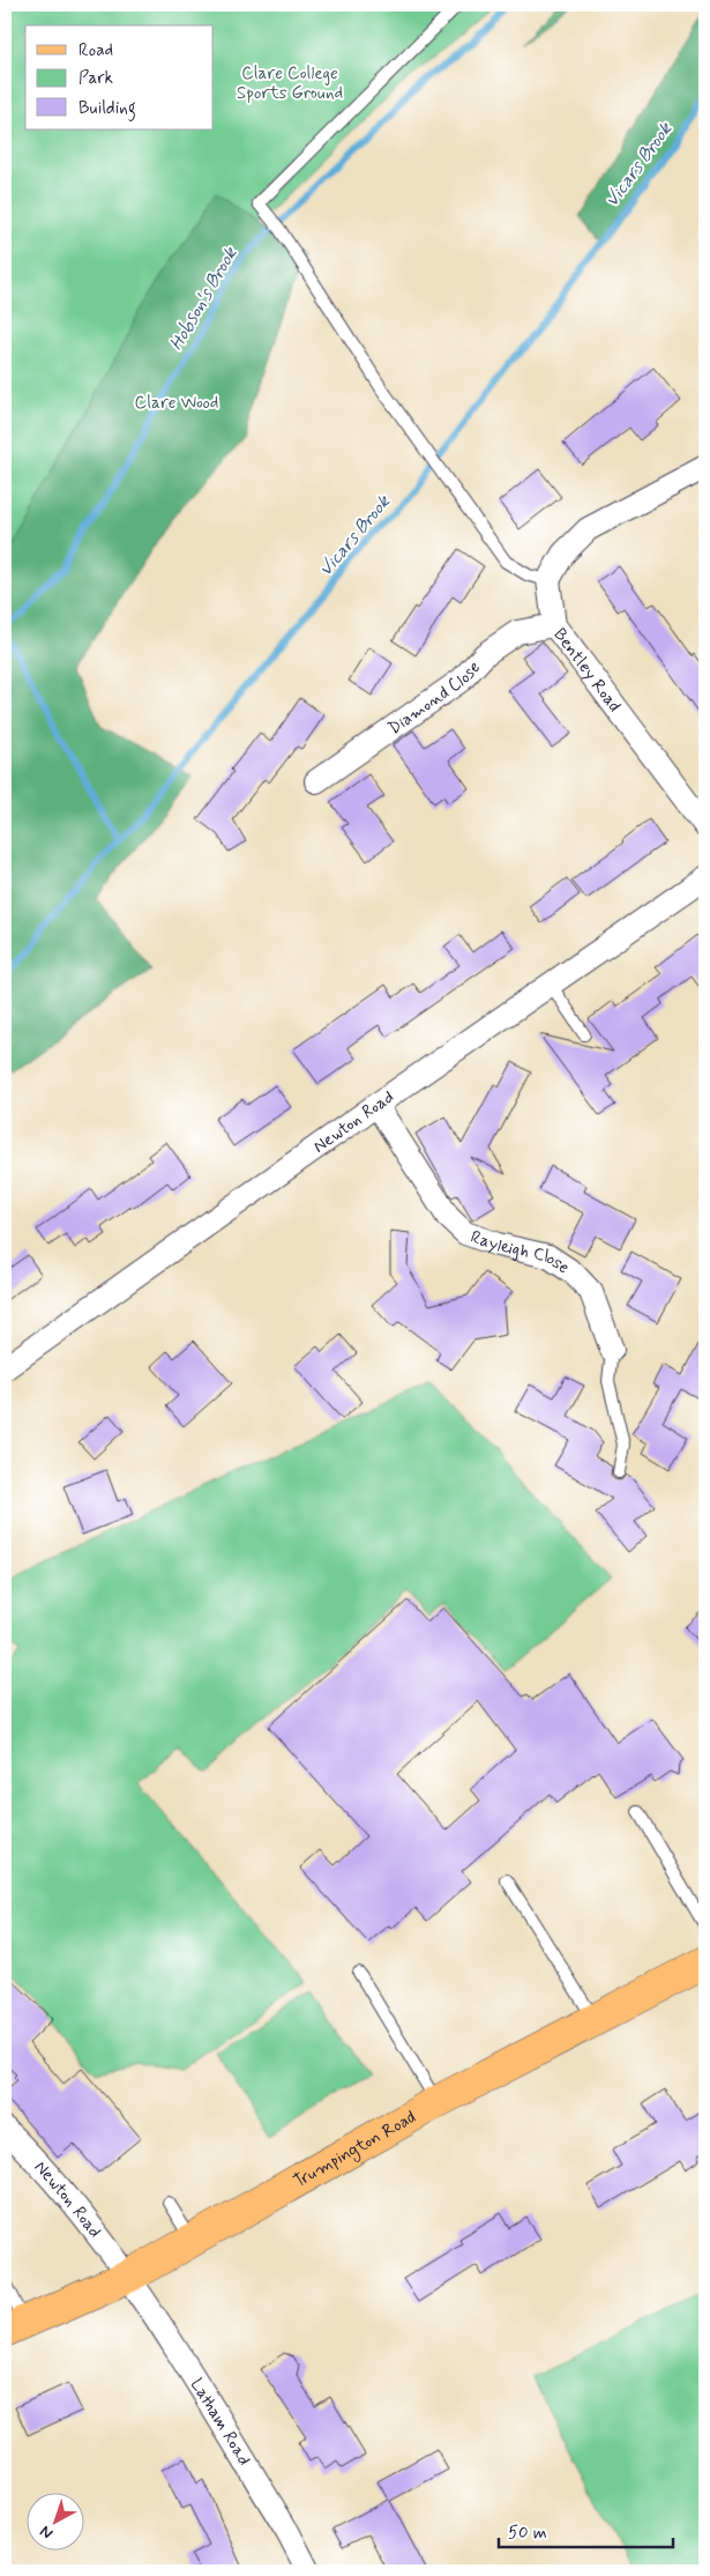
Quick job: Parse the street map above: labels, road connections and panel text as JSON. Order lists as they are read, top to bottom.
{
  "streets": {
    "main road": ["Trumpington Road"],
    "street": [
      "Bentley Road",
      "Diamond Close",
      "Newton Road",
      "Rayleigh Close",
      "Latham Road"
    ]
  },
  "crossings": [
    ["Bentley Road", "Diamond Close"],
    ["Newton Road", "Rayleigh Close"],
    ["Newton Road", "Trumpington Road"],
    ["Newton Road", "Latham Road"],
    ["Trumpington Road", "Latham Road"]
  ],
  "water": ["Vicars Brook", "Hobson's Brook"],
  "parks": ["Clare College Sports Ground", "Clare Wood"],
  "legend": ["Road", "Park", "Building"],
  "scale_bar": "50 m",
  "north": "bottom left"
}
